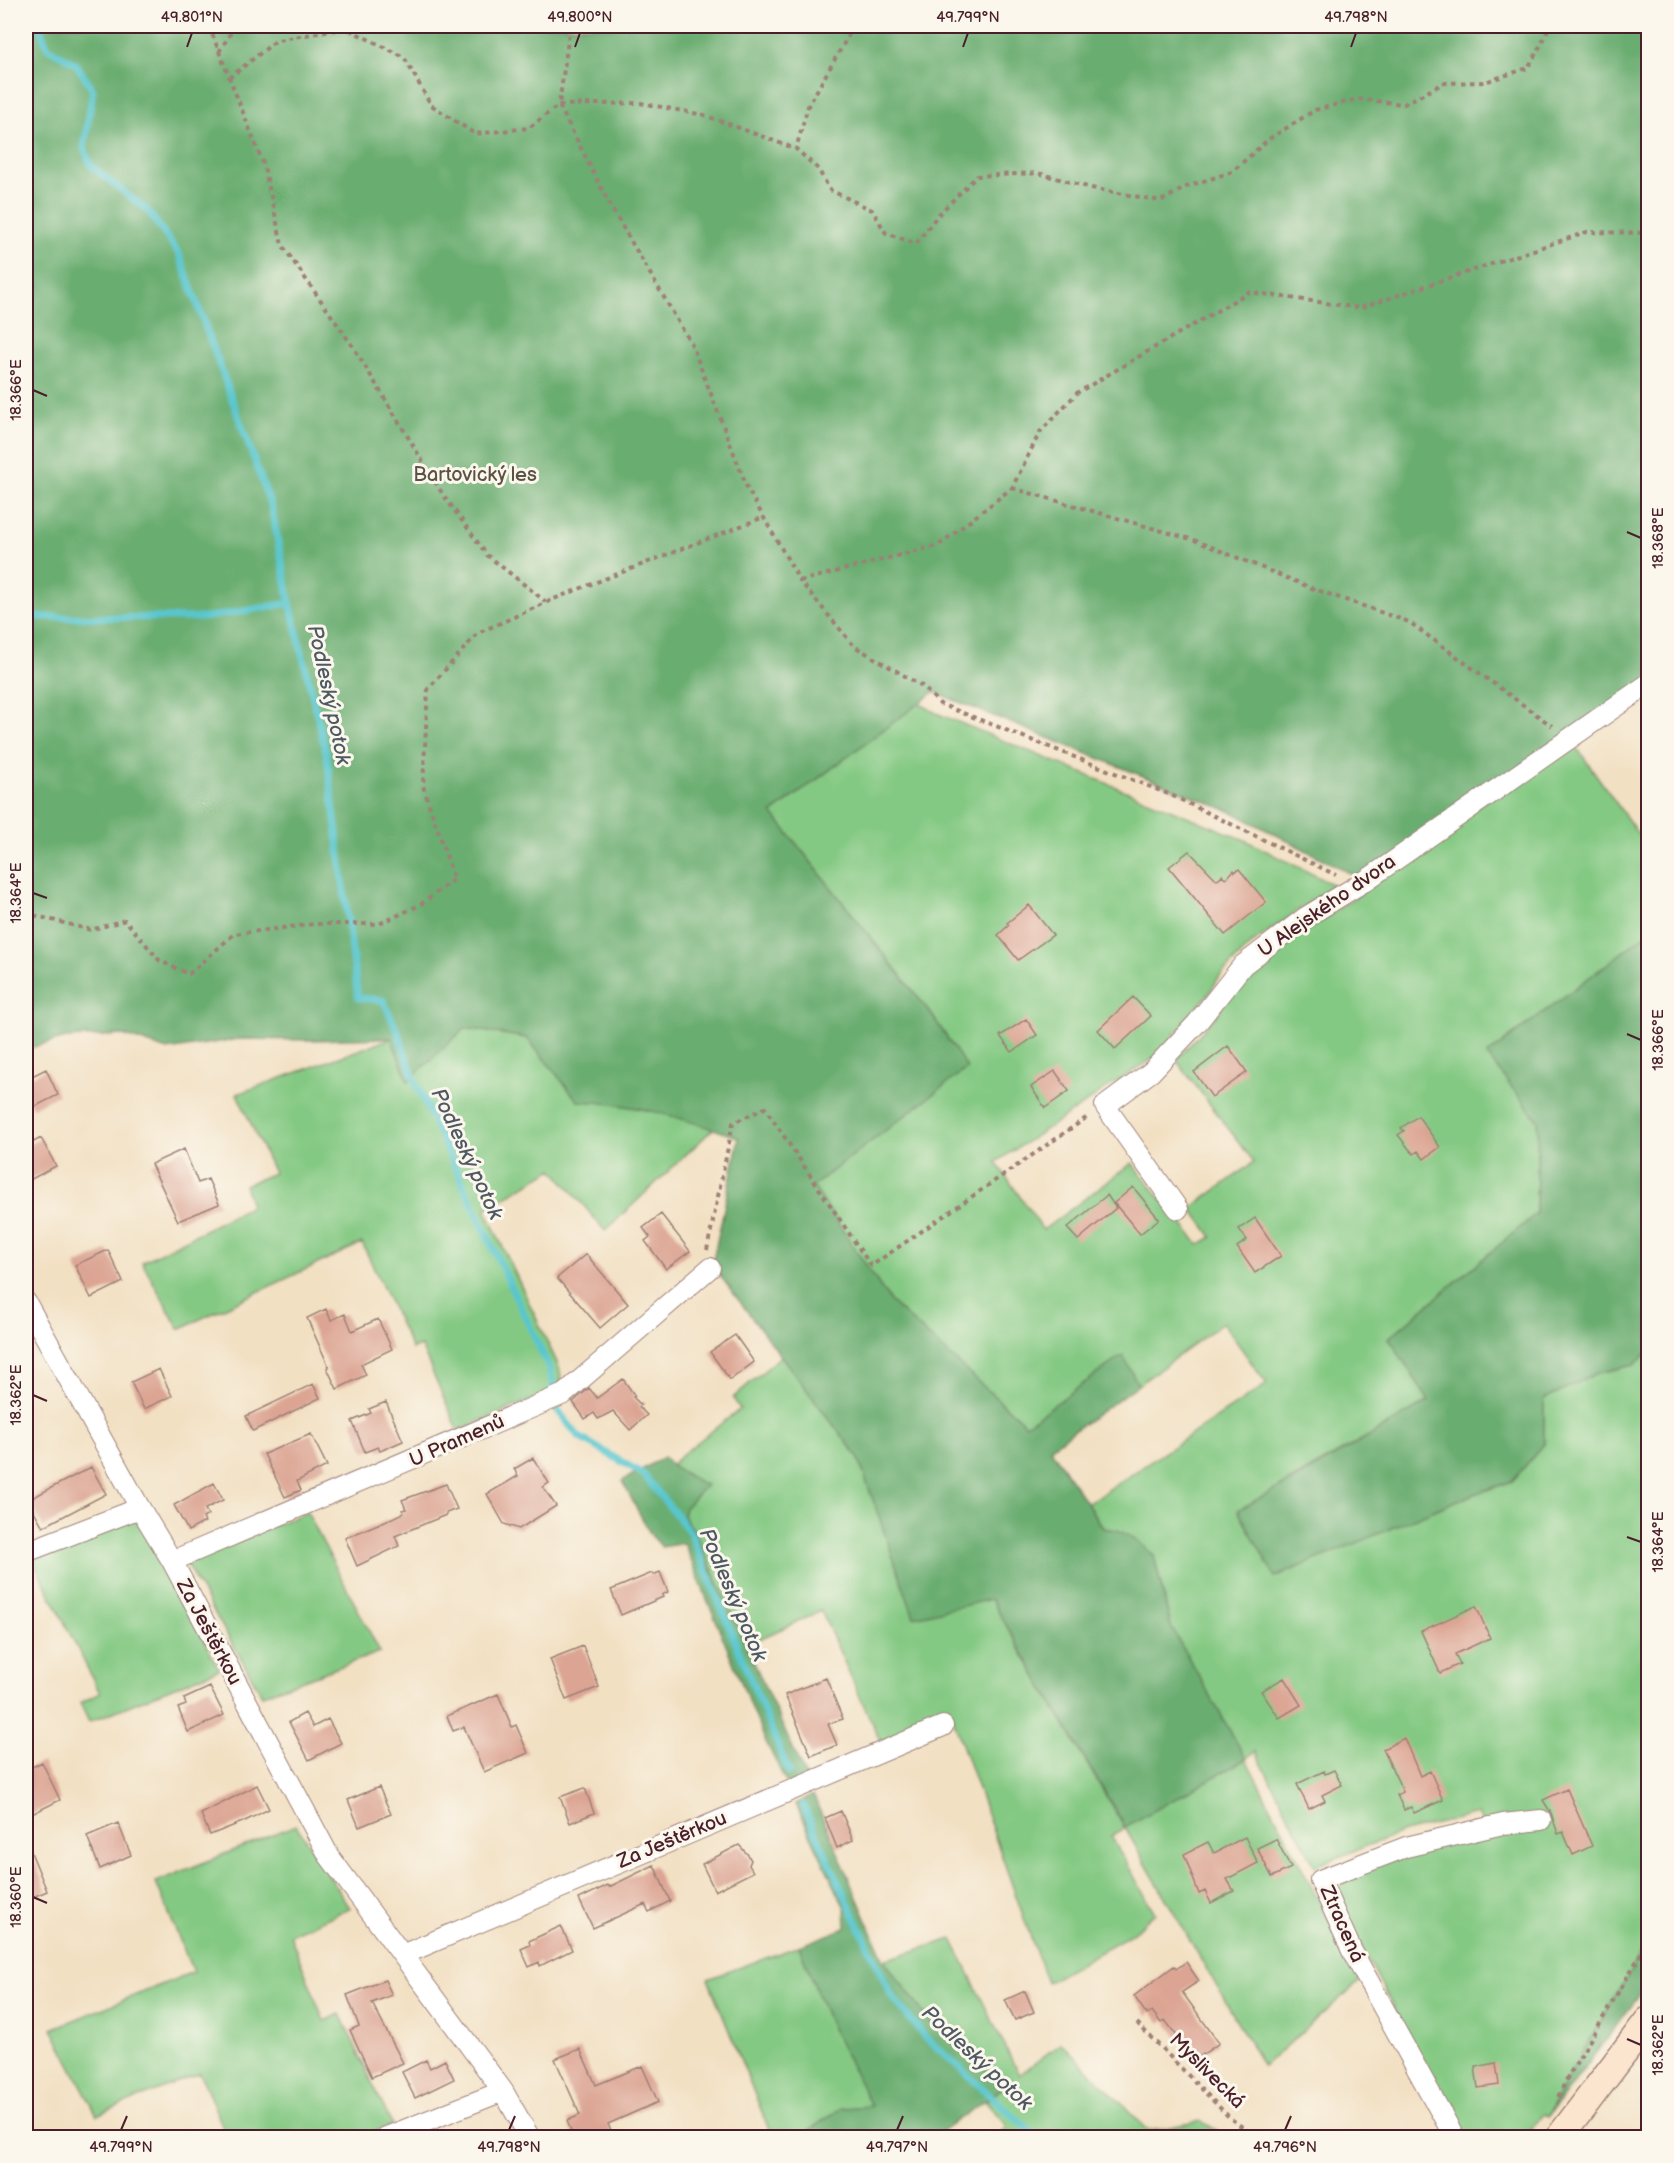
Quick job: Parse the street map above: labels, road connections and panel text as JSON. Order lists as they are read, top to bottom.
{
  "streets": {
    "street": [
      "U Alejského dvora",
      "U Pramenů",
      "Za Ještěrkou",
      "Ztracená"
    ],
    "path": ["Myslivecká"]
  },
  "crossings": [
    ["U Pramenů", "Za Ještěrkou"]
  ],
  "water": ["Podleský potok"],
  "parks": ["Bartovický les"],
  "coordinates": [
    "49.801°N",
    "49.800°N",
    "49.799°N",
    "49.798°N",
    "18.366°E",
    "18.368°E",
    "18.364°E",
    "18.362°E",
    "18.360°E",
    "49.797°N",
    "49.796°N"
  ]
}
